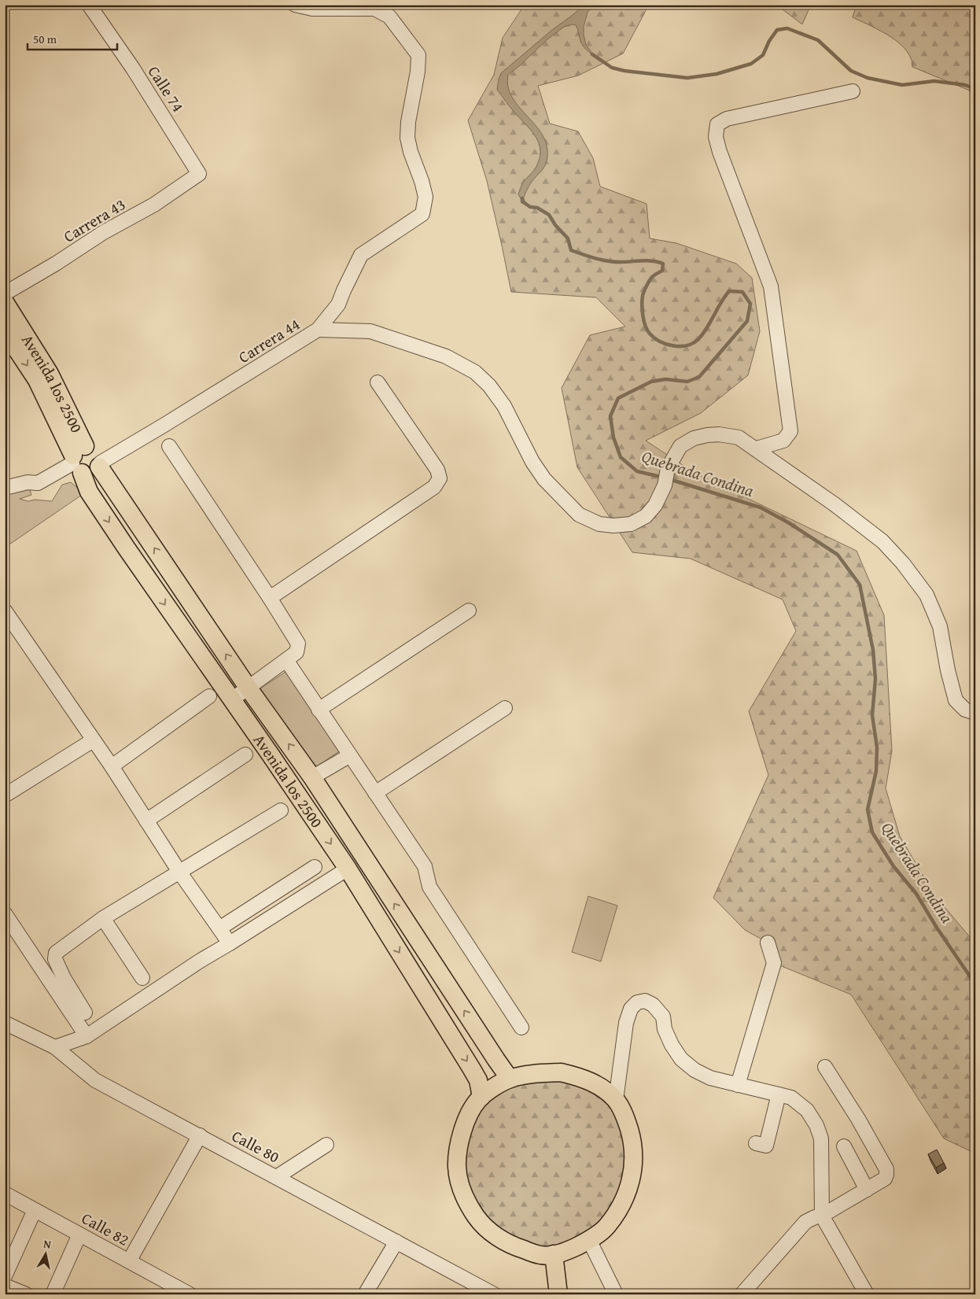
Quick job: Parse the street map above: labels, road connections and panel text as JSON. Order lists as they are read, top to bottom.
{
  "streets": {
    "main road": ["Avenida los 2500"],
    "street": [
      "Calle 74",
      "Carrera 43",
      "Carrera 44",
      "Calle 80",
      "Calle 82"
    ]
  },
  "crossings": [
    ["Calle 74", "Carrera 43"],
    ["Carrera 44", "Avenida los 2500"]
  ],
  "water": ["Quebrada Condina"],
  "scale_bar": "50 m",
  "north": "top"
}
